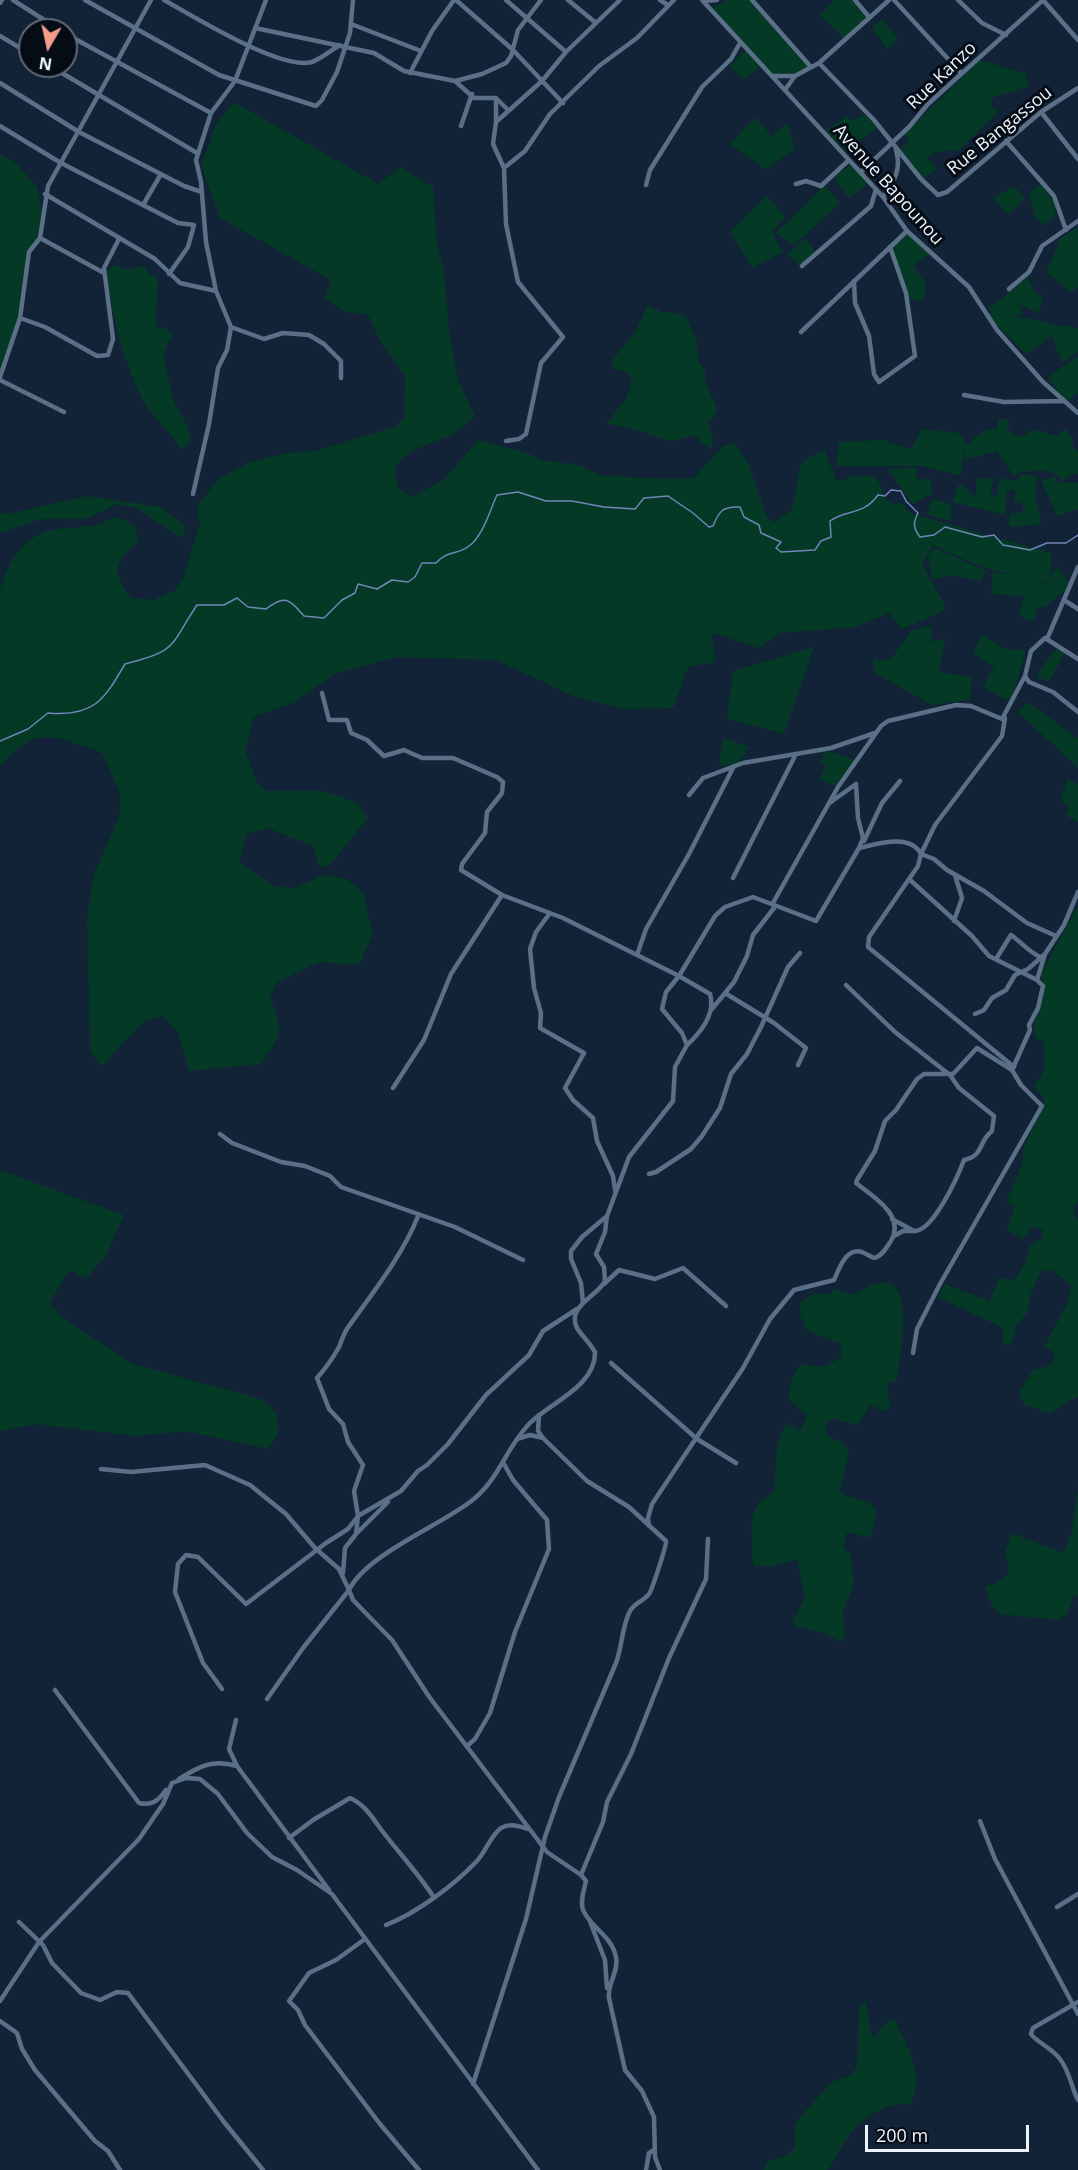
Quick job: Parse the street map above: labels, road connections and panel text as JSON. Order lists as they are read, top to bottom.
{
  "streets": {
    "street": ["Rue Kanzo", "Rue Bangassou", "Avenue Bapounou"]
  },
  "crossings": [
    ["Rue Kanzo", "Rue Bangassou"],
    ["Rue Kanzo", "Avenue Bapounou"]
  ],
  "scale_bar": "200 m",
  "north": "bottom"
}
